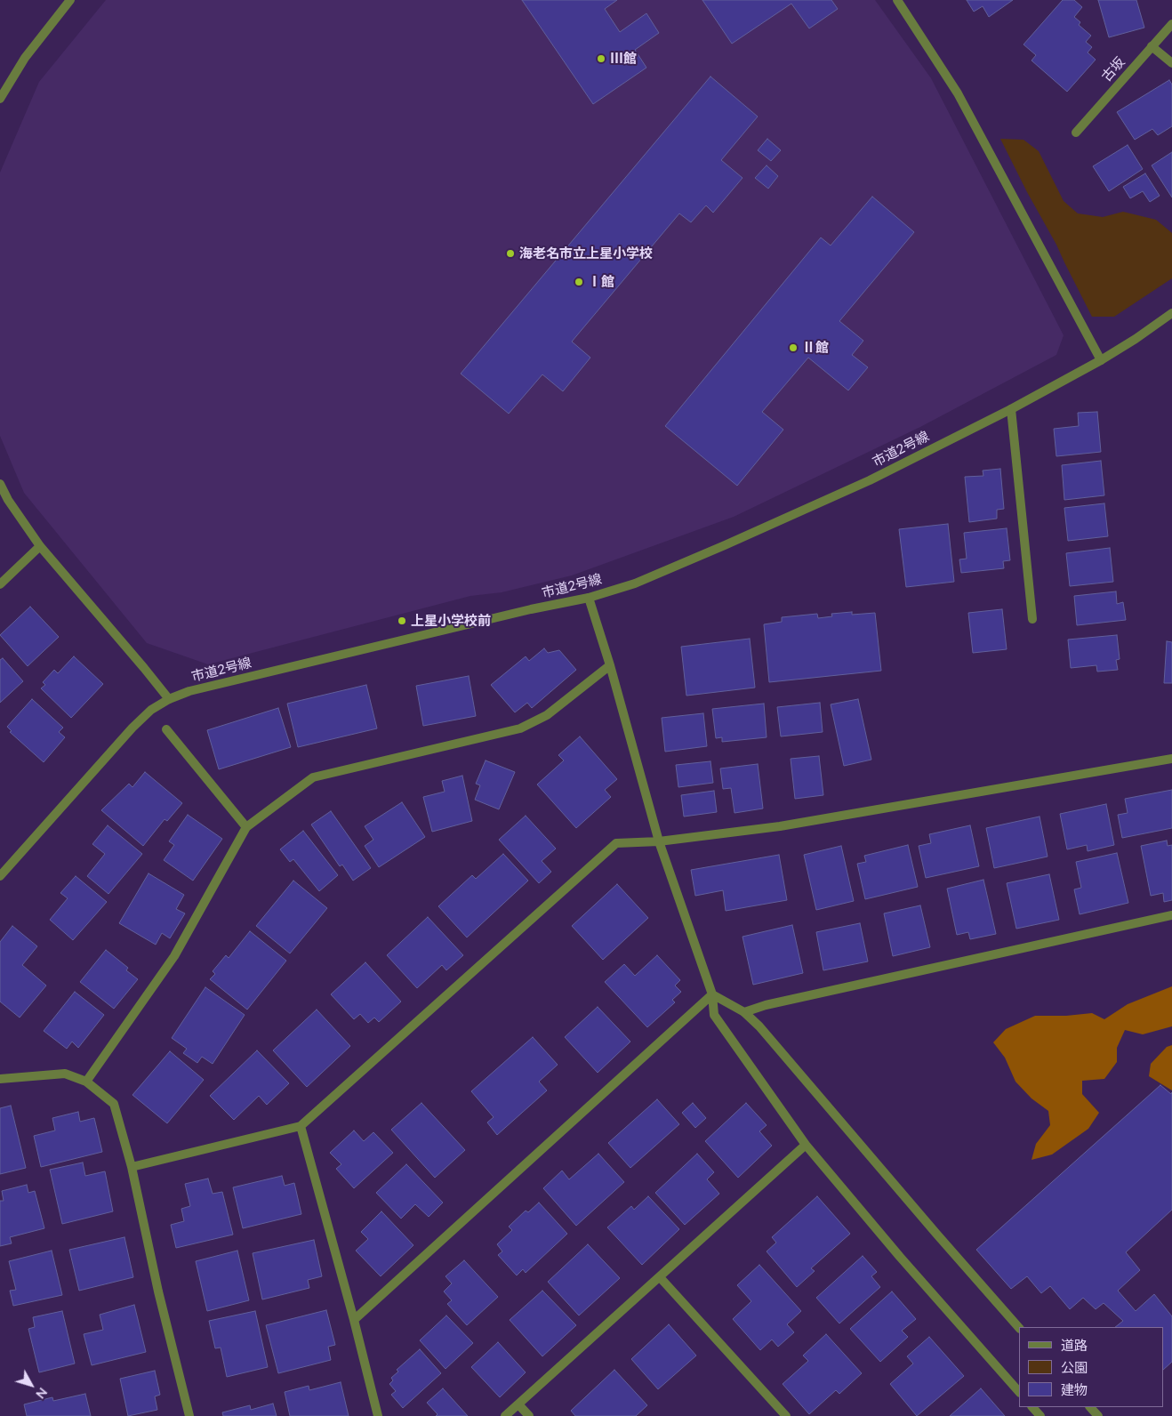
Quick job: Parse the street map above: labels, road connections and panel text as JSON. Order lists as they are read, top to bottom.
{
  "streets": {
    "street": ["古坂", "市道2号線"]
  },
  "places": [
    "Ⅲ館",
    "海老名市立上星小学校",
    "Ⅰ館",
    "Ⅱ館",
    "上星小学校前"
  ],
  "legend": ["道路", "公園", "建物"],
  "north": "bottom right"
}
